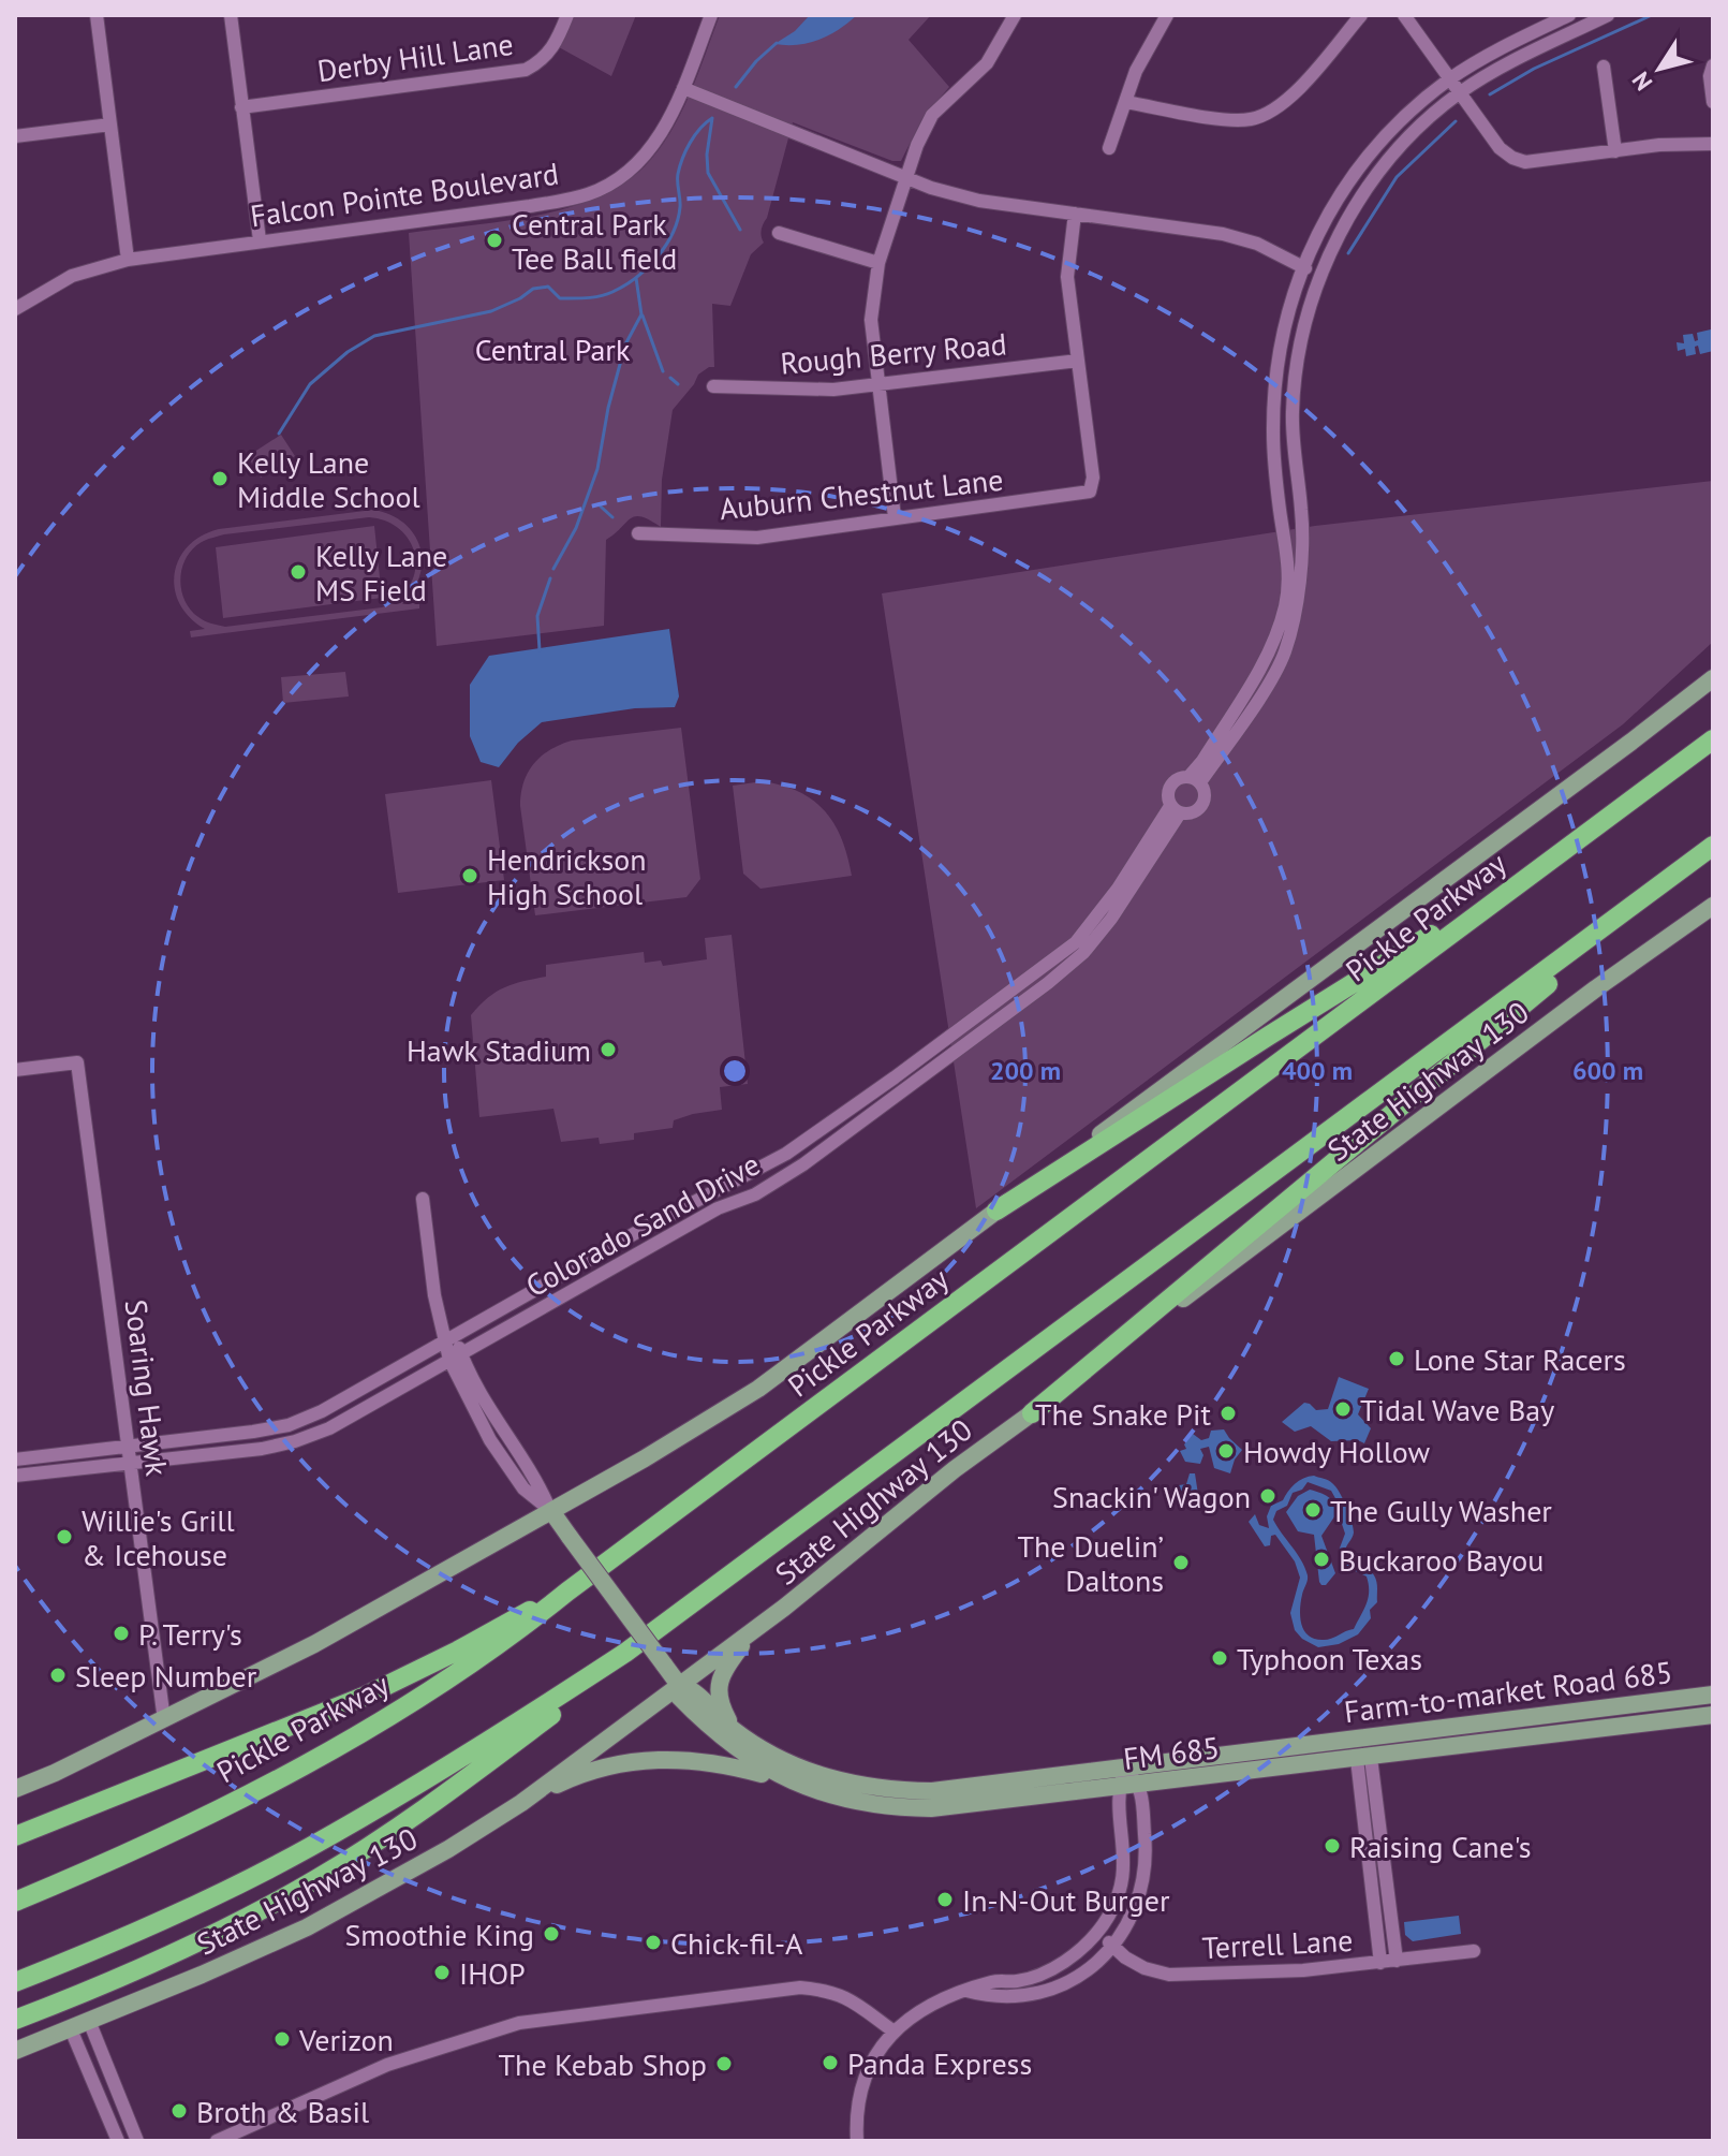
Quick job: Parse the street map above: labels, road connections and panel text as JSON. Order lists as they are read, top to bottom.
{
  "streets": {
    "highway": ["Pickle Parkway"],
    "main road": ["State Highway 130", "Farm-to-market Road 685", "FM 685"],
    "street": [
      "Derby Hill Lane",
      "Falcon Pointe Boulevard",
      "Rough Berry Road",
      "Auburn Chestnut Lane",
      "Colorado Sand Drive",
      "Soaring Hawk",
      "Terrell Lane"
    ]
  },
  "crossings": [
    ["Rough Berry Road", "Auburn Chestnut Lane"],
    ["State Highway 130", "FM 685"],
    ["Colorado Sand Drive", "Soaring Hawk"],
    ["Farm-to-market Road 685", "FM 685"]
  ],
  "parks": ["Central Park"],
  "places": [
    "Central Park Tee Ball field",
    "Kelly Lane Middle School",
    "Kelly Lane MS Field",
    "Hendrickson High School",
    "Hawk Stadium",
    "Lone Star Racers",
    "Tidal Wave Bay",
    "The Snake Pit",
    "Howdy Hollow",
    "Snackin' Wagon",
    "The Gully Washer",
    "Willie's Grill & Icehouse",
    "Buckaroo Bayou",
    "The Duelin’ Daltons",
    "P. Terry's",
    "Typhoon Texas",
    "Sleep Number",
    "Raising Cane's",
    "In-N-Out Burger",
    "Smoothie King",
    "Chick-fil-A",
    "IHOP",
    "Verizon",
    "Panda Express",
    "The Kebab Shop",
    "Broth & Basil"
  ],
  "north": "bottom left",
  "rings": ["200 m", "400 m", "600 m"]
}
